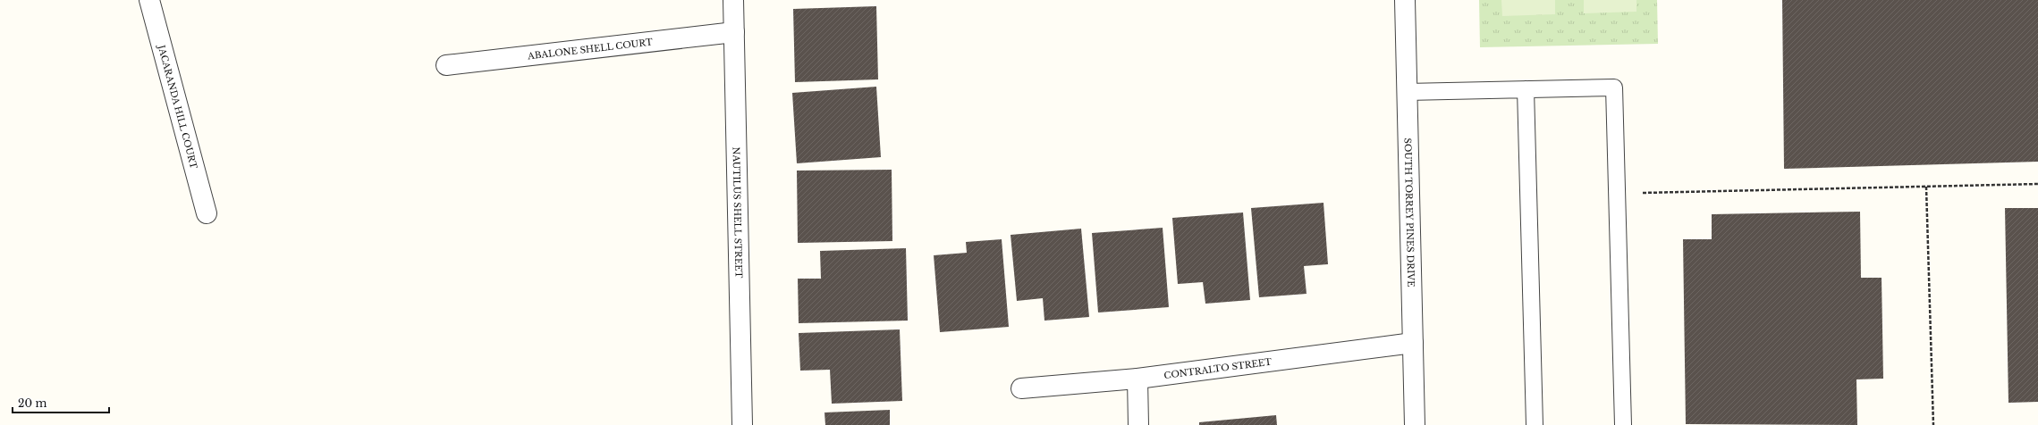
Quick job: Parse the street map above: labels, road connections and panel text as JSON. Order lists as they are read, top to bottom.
{
  "streets": {
    "street": [
      "ABALONE SHELL COURT",
      "JACARANDA HILL COURT",
      "NAUTILUS SHELL STREET",
      "SOUTH TORREY PINES DRIVE",
      "CONTRALTO STREET"
    ]
  },
  "crossings": [
    ["ABALONE SHELL COURT", "NAUTILUS SHELL STREET"],
    ["SOUTH TORREY PINES DRIVE", "CONTRALTO STREET"]
  ],
  "scale_bar": "20 m"
}
